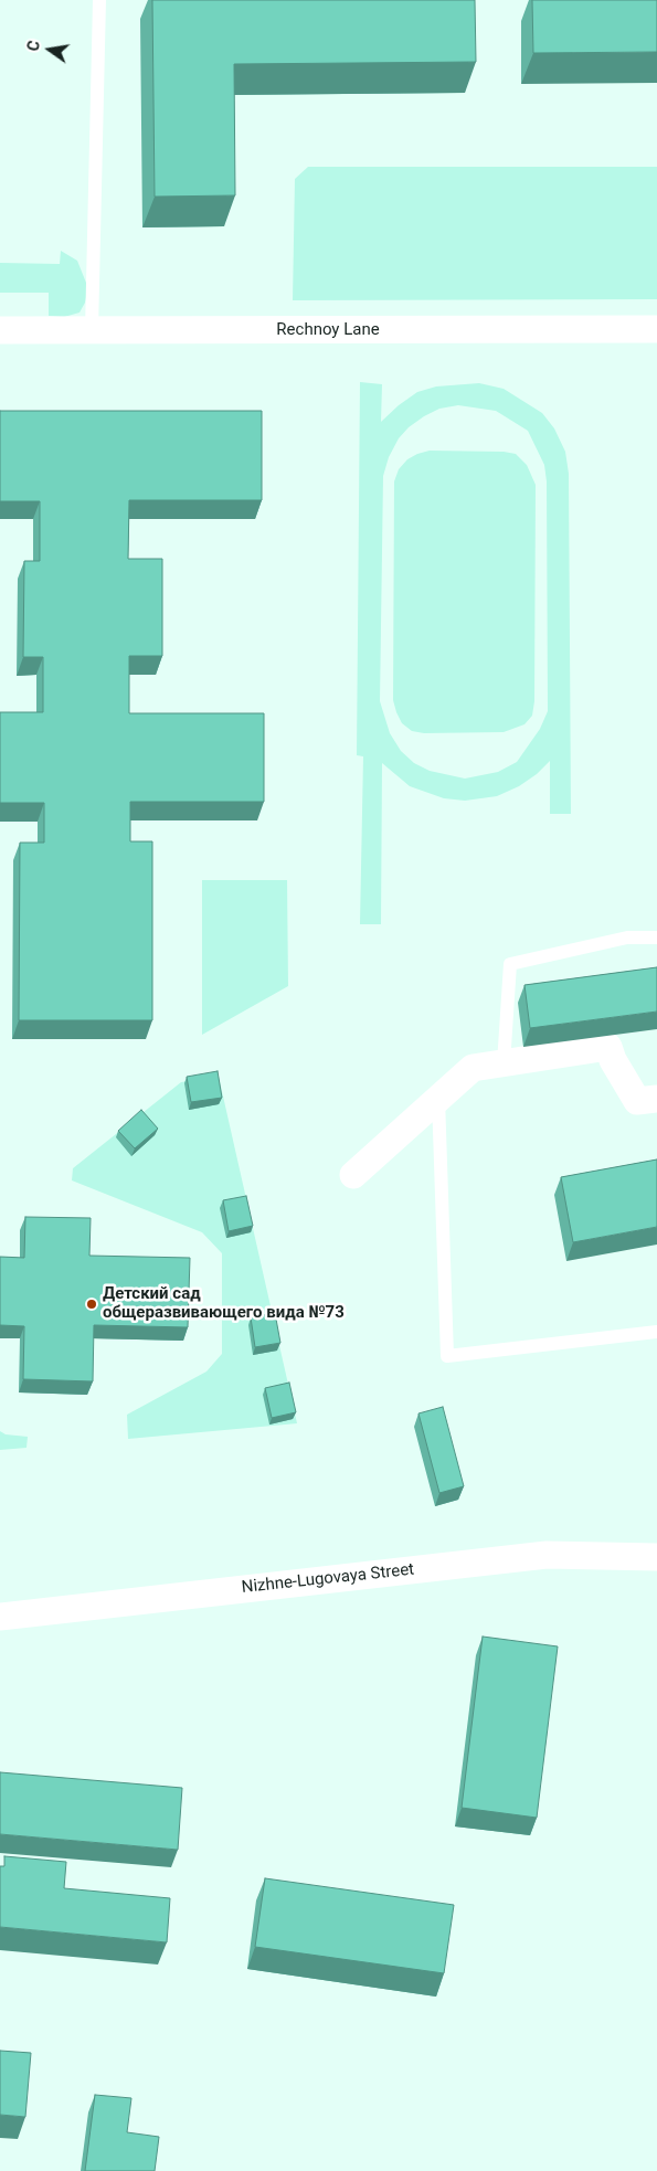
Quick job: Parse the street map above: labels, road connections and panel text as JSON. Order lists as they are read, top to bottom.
{
  "streets": {
    "street": ["Rechnoy Lane", "Nizhne-Lugovaya Street"]
  },
  "places": ["Детский сад общеразвивающего вида №73"],
  "north": "left"
}
